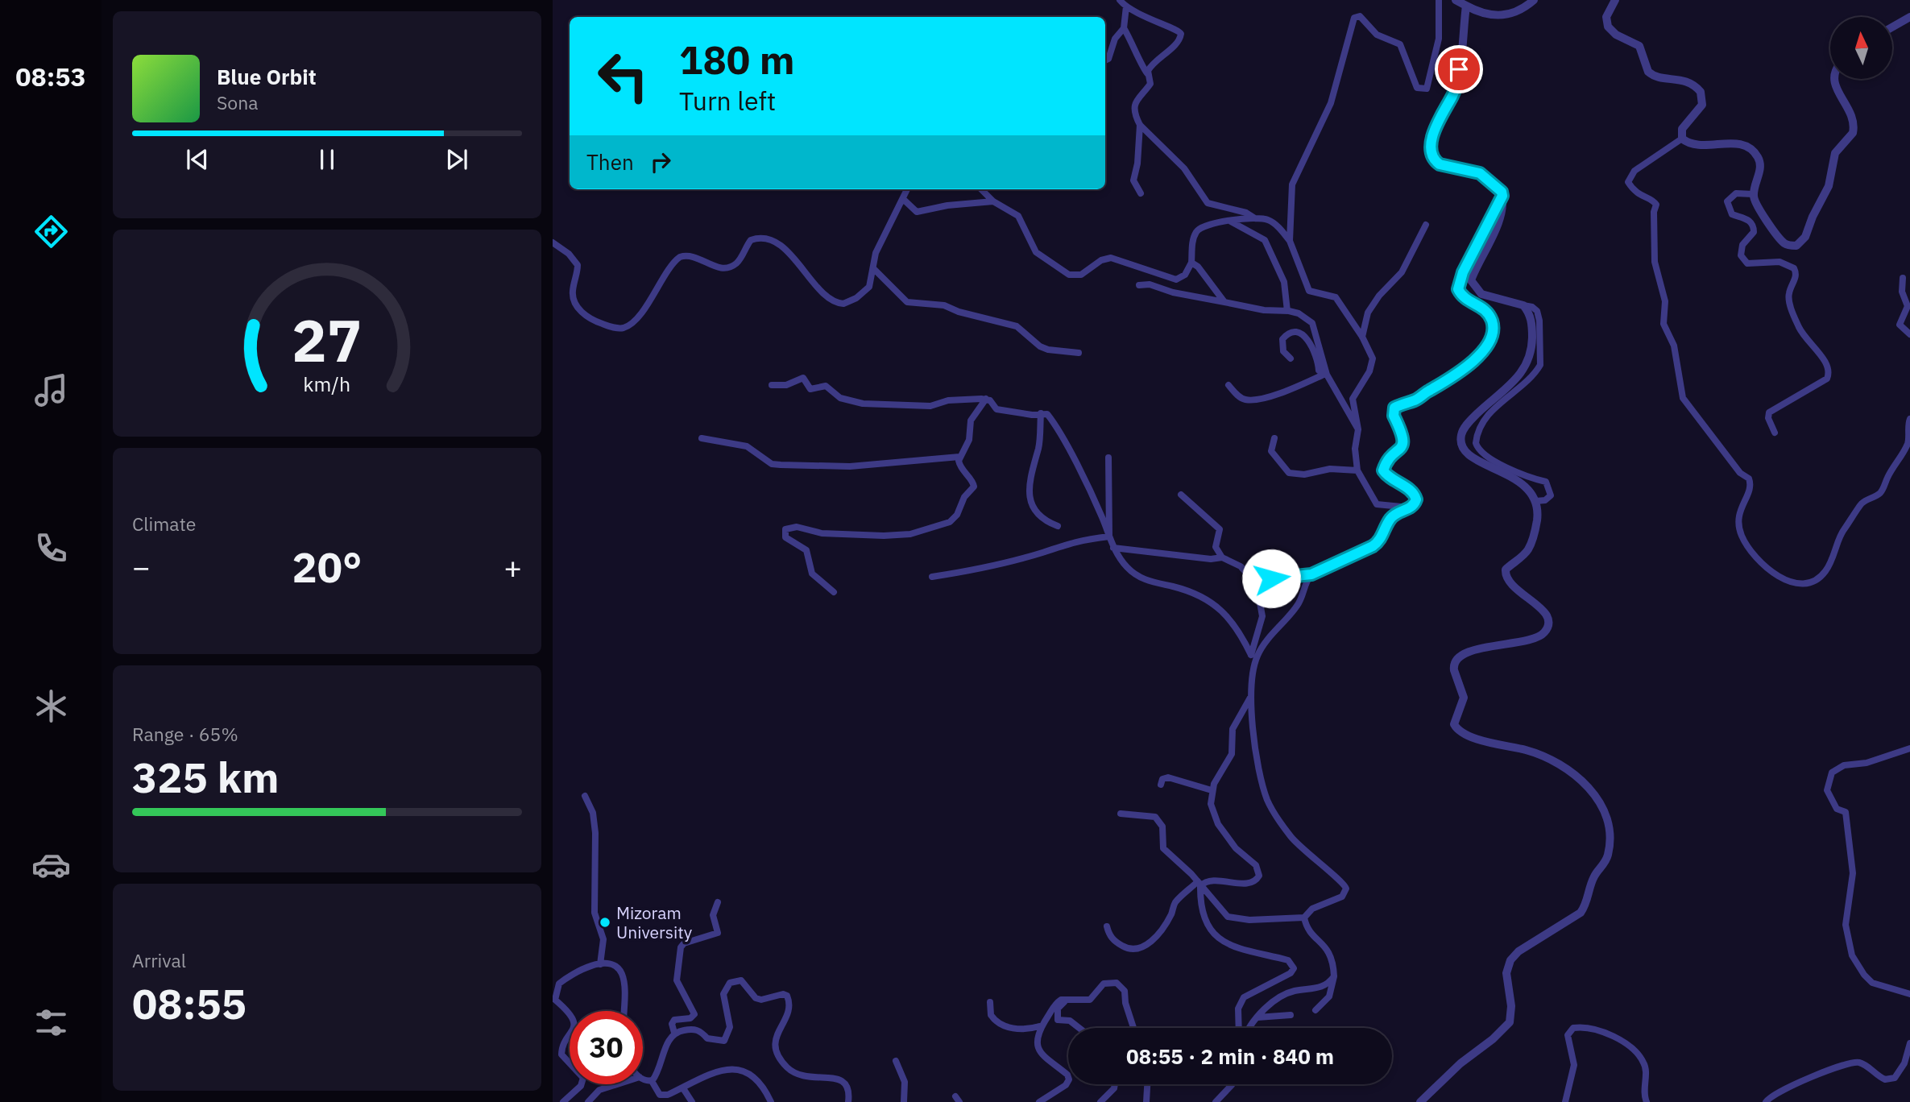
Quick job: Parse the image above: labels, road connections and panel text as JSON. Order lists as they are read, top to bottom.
{
  "places": ["Mizoram University"],
  "north": "top",
  "page": {
    "tabs": "08:53",
    "turn": ["180 m", "Turn left"],
    "song": ["Blue Orbit", "Sona"],
    "then": "Then",
    "tile": [
      "Climate",
      ["Range · 65%", "325 km"],
      ["Arrival", "08:55"]
    ],
    "heat": ["−", "20°", "+"],
    "limit": "30",
    "trip": "08:55 · 2 min · 840 m",
    "gauge": ["27", "km/h"]
  }
}
